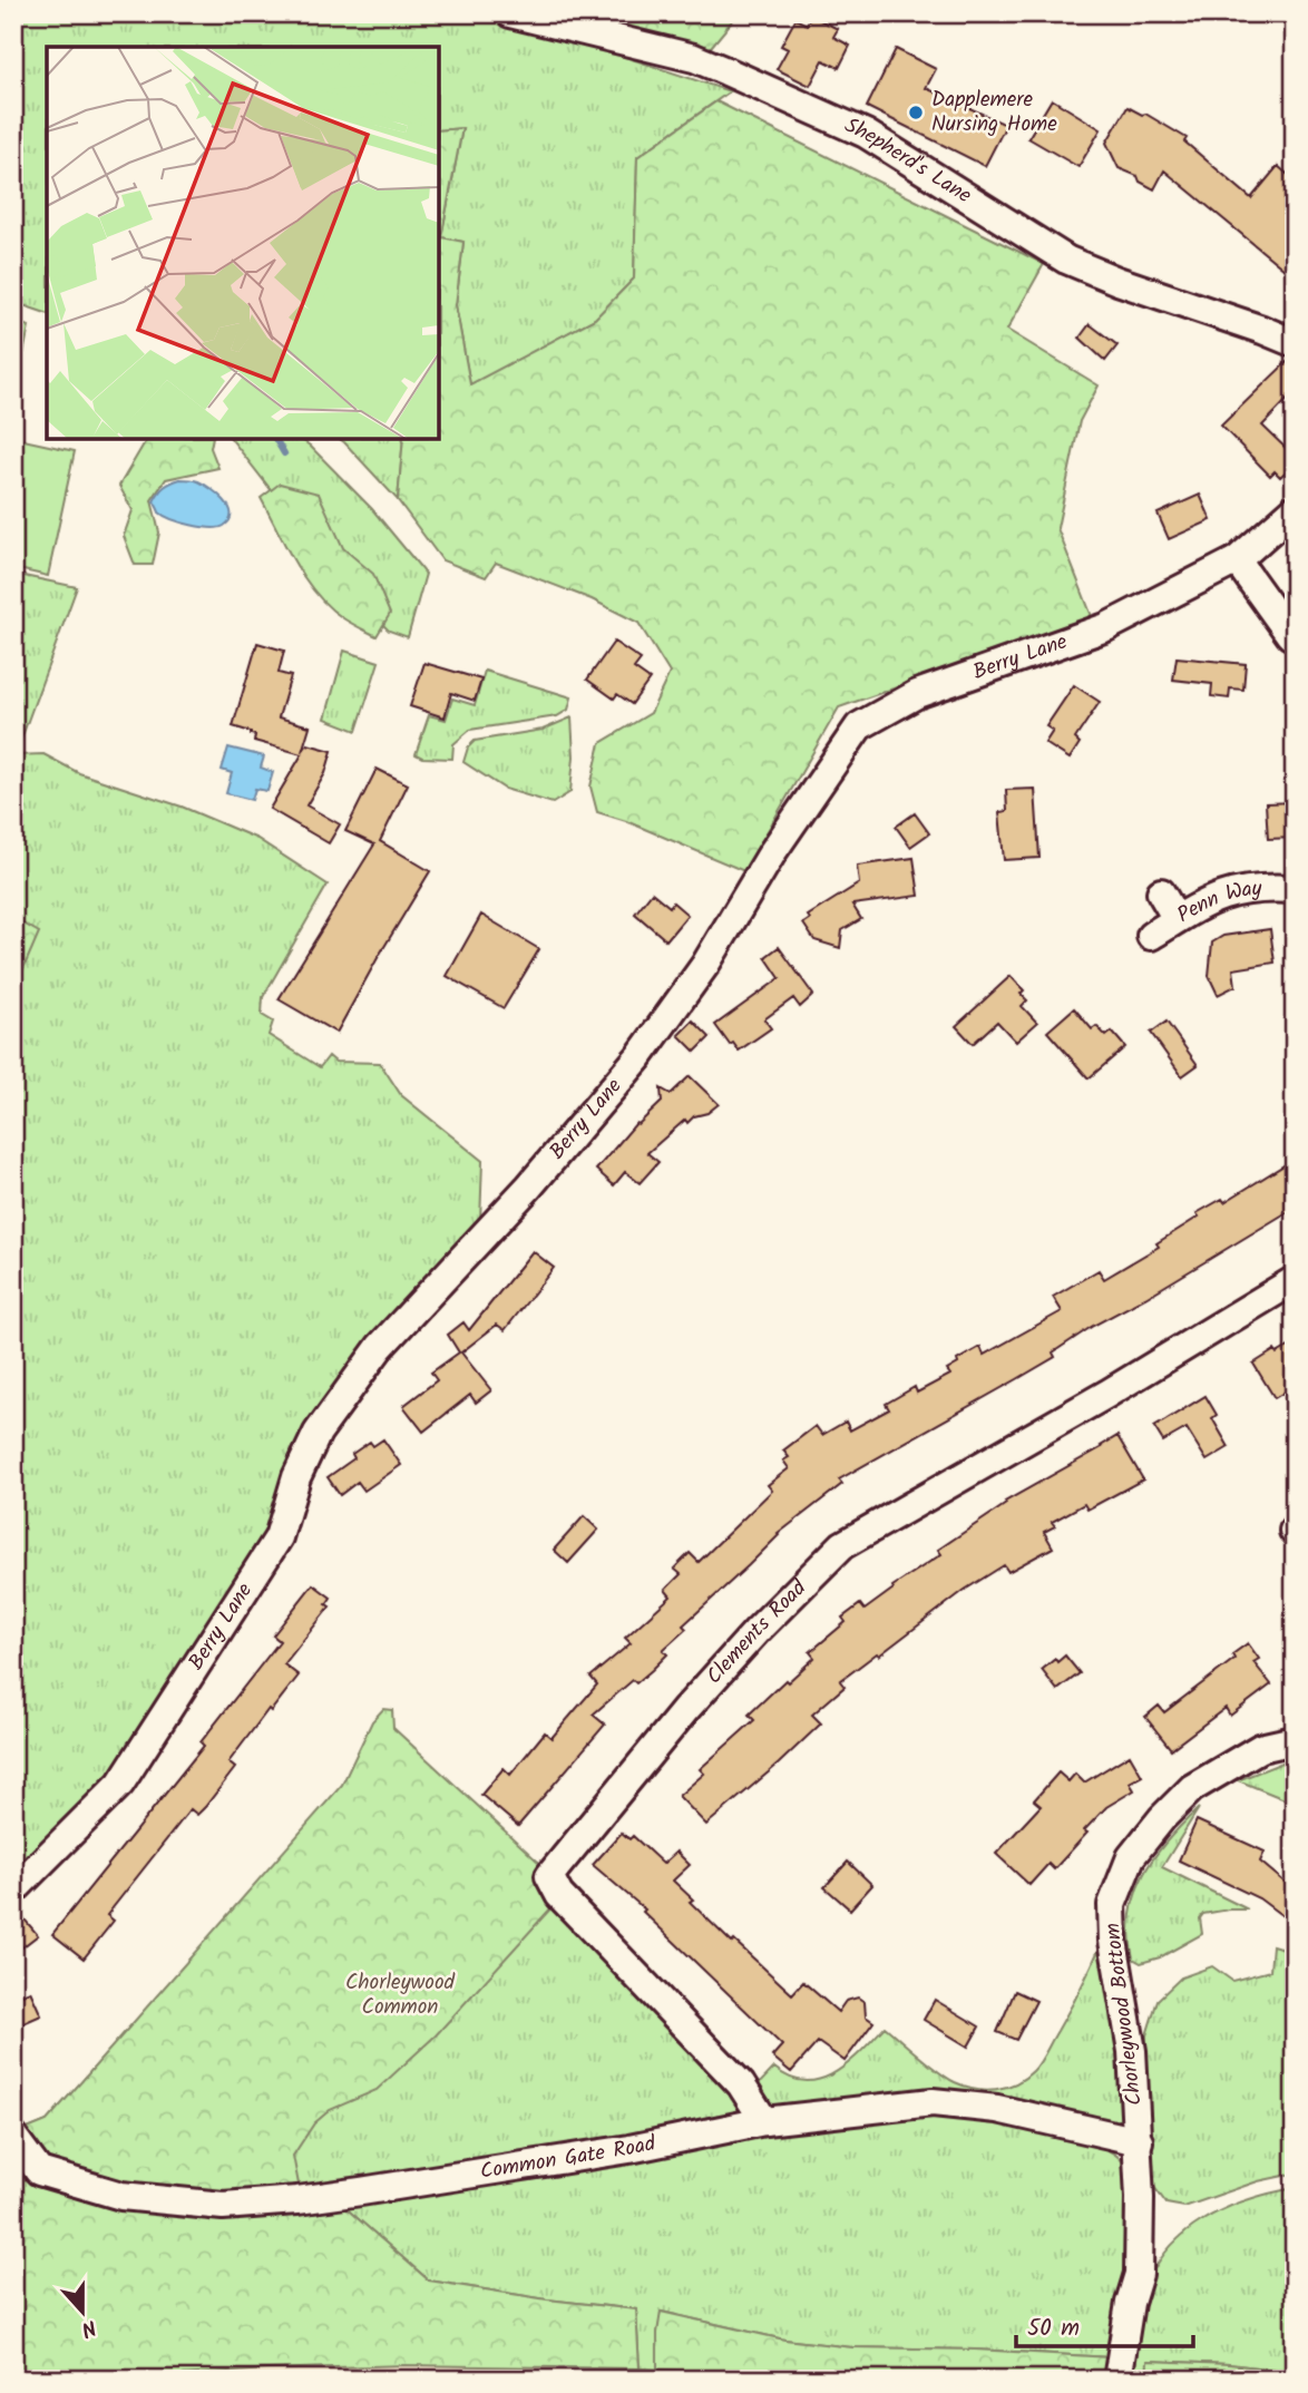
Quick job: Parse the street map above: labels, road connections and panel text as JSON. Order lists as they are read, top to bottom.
{
  "streets": {
    "street": [
      "Shepherd's Lane",
      "Berry Lane",
      "Penn Way",
      "Clements Road",
      "Chorleywood Bottom",
      "Common Gate Road"
    ]
  },
  "crossings": [
    ["Clements Road", "Common Gate Road"],
    ["Chorleywood Bottom", "Common Gate Road"]
  ],
  "parks": ["Chorleywood Common"],
  "places": ["Dapplemere Nursing Home"],
  "scale_bar": "50 m",
  "north": "bottom"
}
